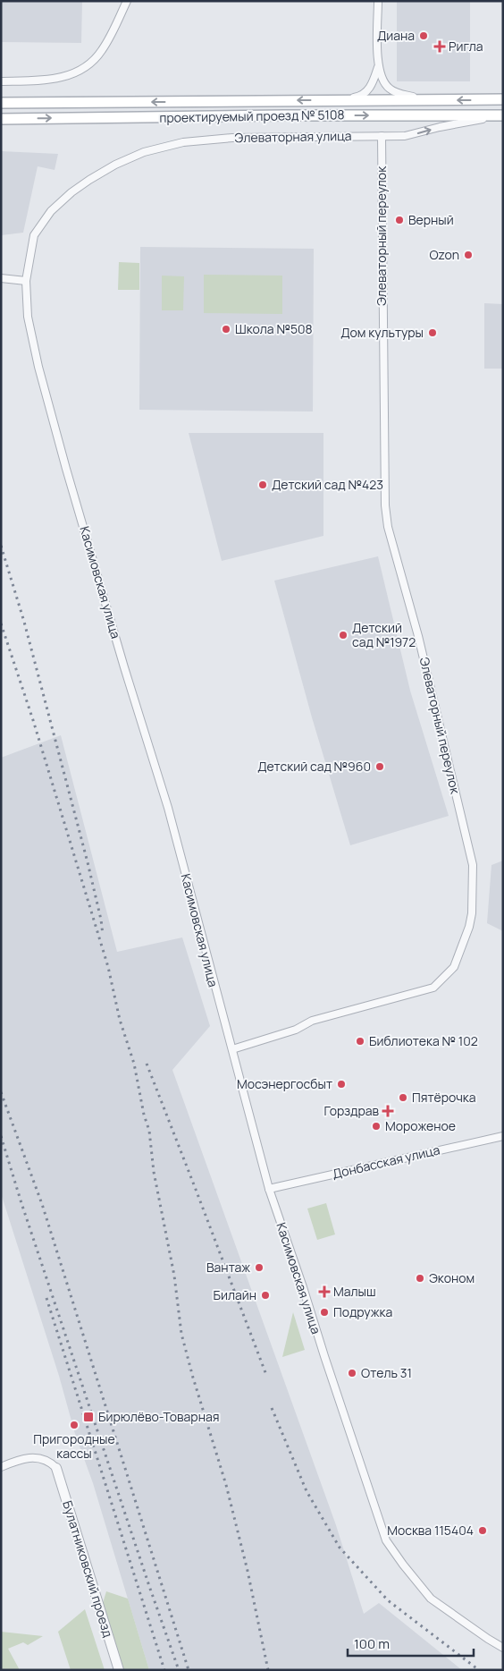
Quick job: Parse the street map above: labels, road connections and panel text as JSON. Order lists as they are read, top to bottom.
{
  "streets": {
    "main road": ["проектируемый проезд № 5108"],
    "street": [
      "Элеваторная улица",
      "Элеваторный переулок",
      "Касимовская улица",
      "Донбасская улица",
      "Булатниковский проезд"
    ]
  },
  "crossings": [
    ["проектируемый проезд № 5108", "Элеваторная улица"],
    ["Элеваторная улица", "Элеваторный переулок"],
    ["Элеваторная улица", "Касимовская улица"],
    ["Элеваторный переулок", "Касимовская улица"],
    ["Касимовская улица", "Донбасская улица"]
  ],
  "places": {
    "other": [
      "Диана",
      "Верный",
      "Ozon",
      "Школа №508",
      "Дом культуры",
      "Детский сад №423",
      "Детский сад №1972",
      "Детский сад №960",
      "Библиотека № 102",
      "Мосэнергосбыт",
      "Пятёрочка",
      "Мороженое",
      "Вантаж",
      "Эконом",
      "Билайн",
      "Подружка",
      "Отель 31",
      "Пригородные кассы",
      "Москва 115404"
    ],
    "health": ["Ригла", "Горздрав", "Малыш"],
    "transit": ["Бирюлёво-Товарная"]
  },
  "scale_bar": "100 m"
}
